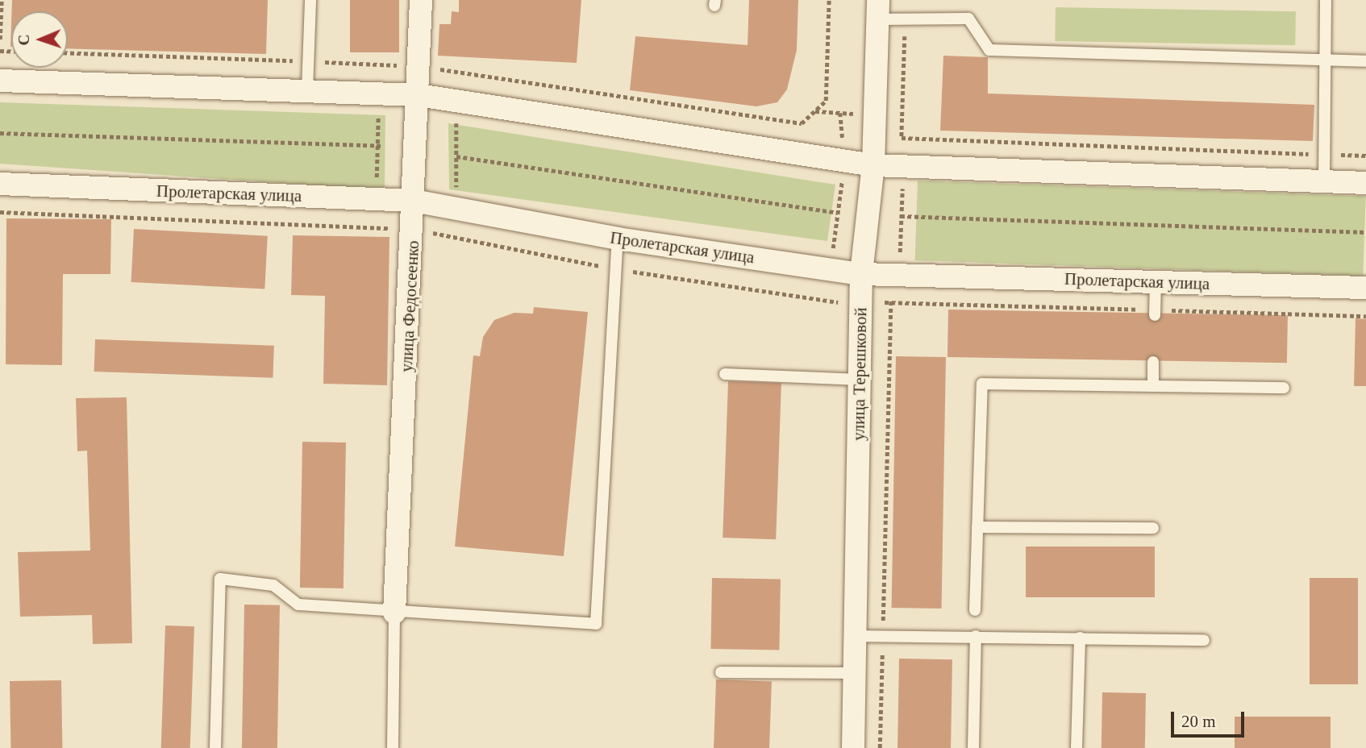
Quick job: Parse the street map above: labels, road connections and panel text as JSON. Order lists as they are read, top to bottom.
{
  "streets": {
    "street": ["Пролетарская улица", "улица Федосеенко", "улица Терешковой"]
  },
  "crossings": [
    ["Пролетарская улица", "улица Федосеенко"],
    ["Пролетарская улица", "улица Терешковой"]
  ],
  "scale_bar": "20 m",
  "north": "left"
}
